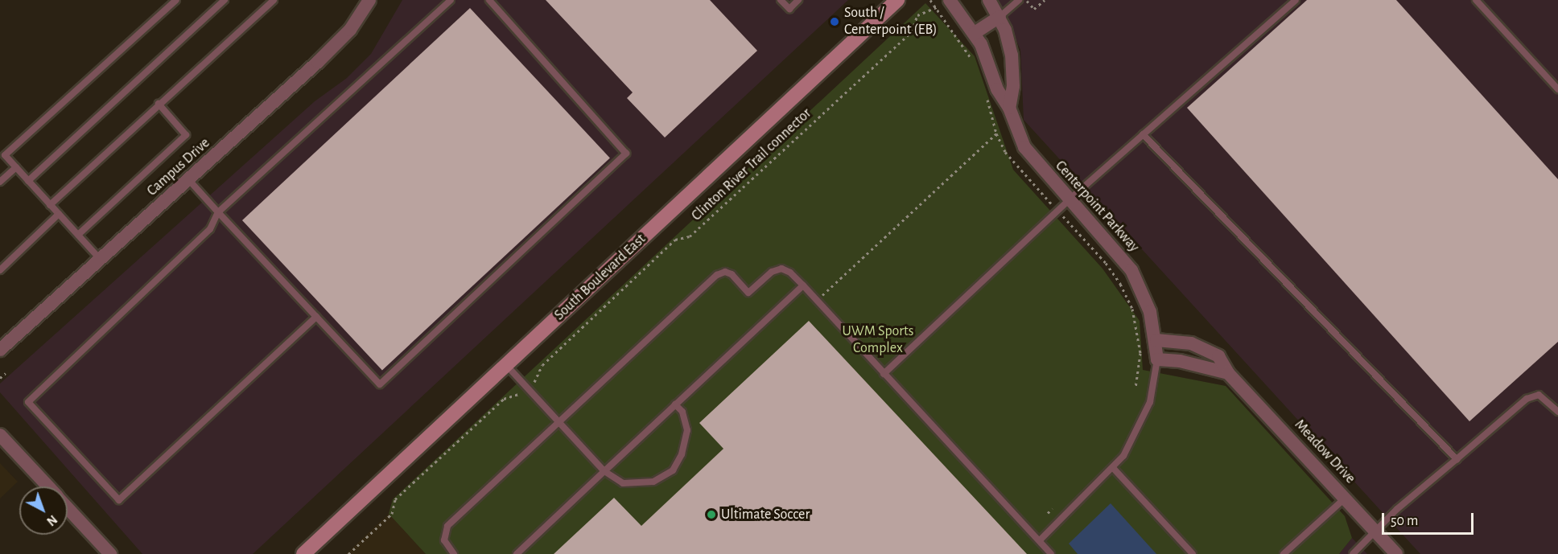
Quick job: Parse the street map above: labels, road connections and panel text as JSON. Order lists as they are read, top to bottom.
{
  "streets": {
    "street": [
      "Campus Drive",
      "Centerpoint Parkway",
      "South Boulevard East",
      "Meadow Drive"
    ],
    "path": ["Clinton River Trail connector"]
  },
  "crossings": [
    ["Clinton River Trail connector", "Centerpoint Parkway"],
    ["Centerpoint Parkway", "Meadow Drive"]
  ],
  "parks": ["UWM Sports Complex"],
  "places": ["South / Centerpoint (EB)", "Ultimate Soccer"],
  "scale_bar": "50 m",
  "north": "bottom right"
}
